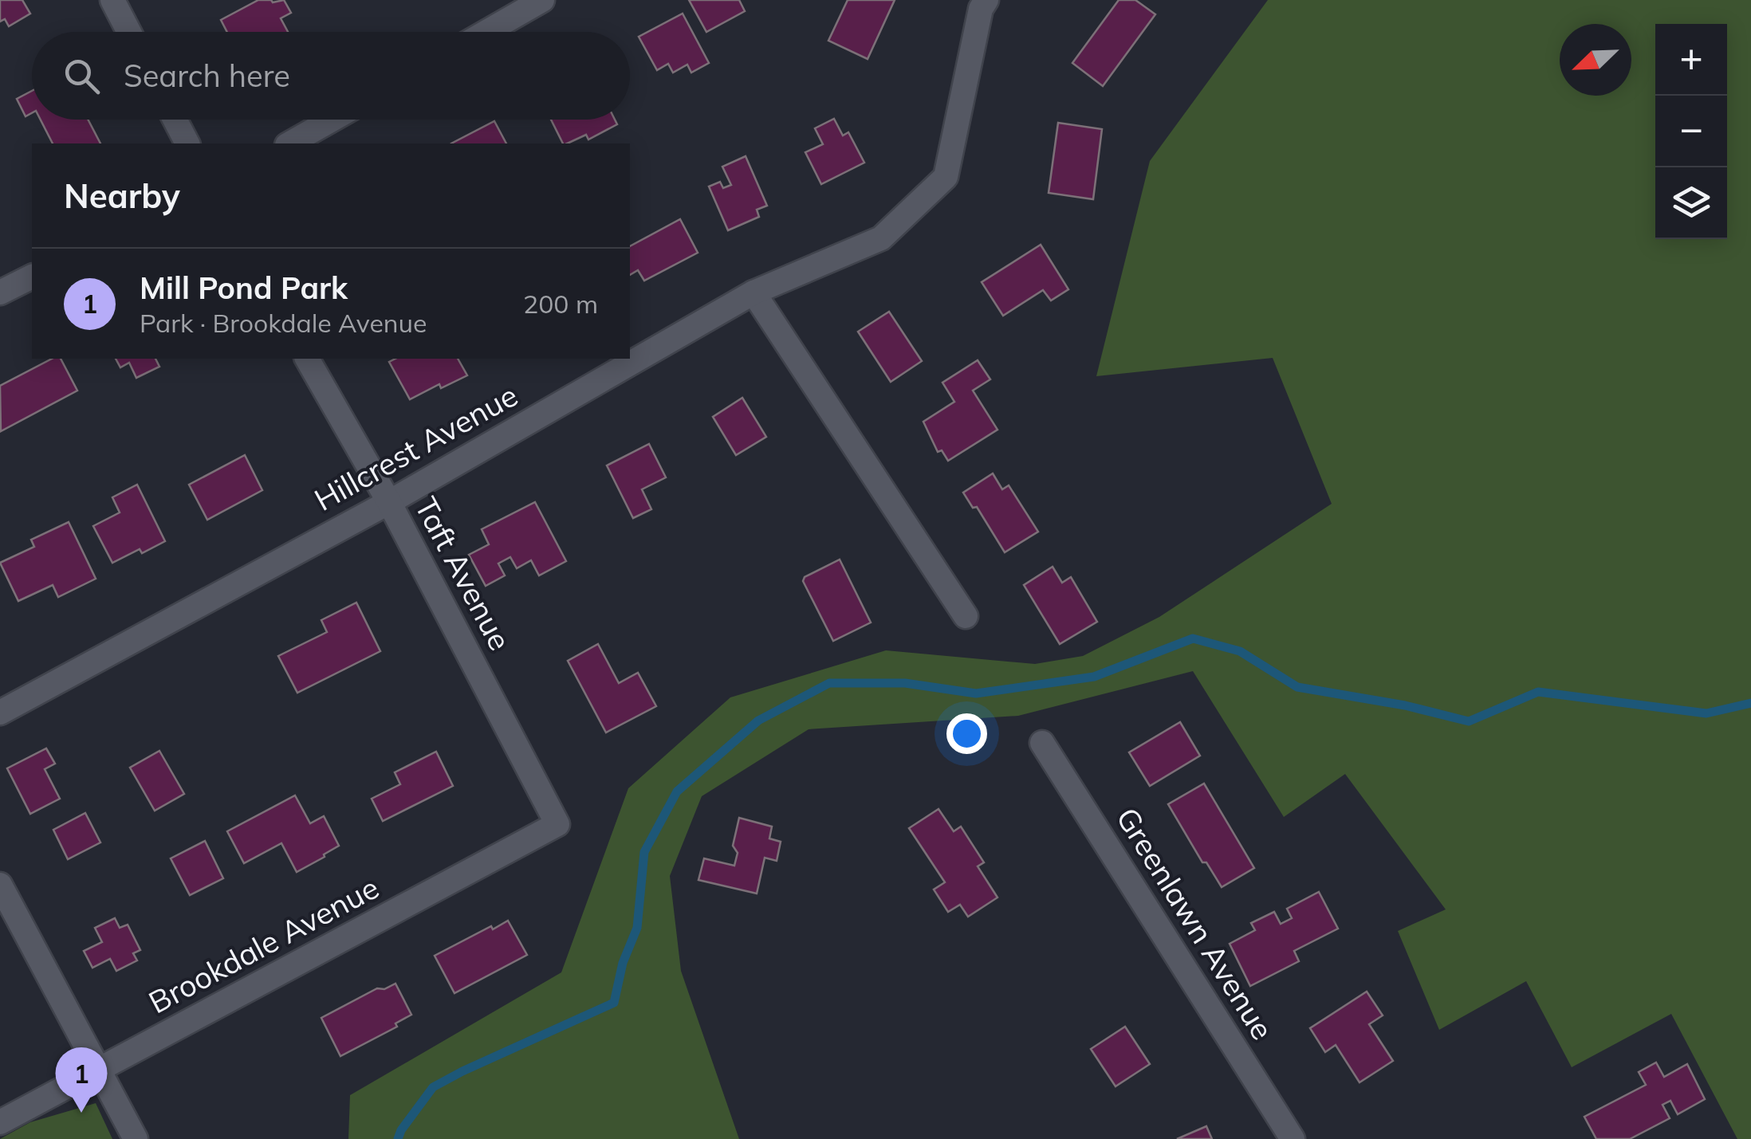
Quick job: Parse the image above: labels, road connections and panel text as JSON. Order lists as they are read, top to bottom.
{
  "streets": {
    "street": [
      "Hillcrest Avenue",
      "Taft Avenue",
      "Greenlawn Avenue",
      "Brookdale Avenue"
    ]
  },
  "crossings": [
    ["Hillcrest Avenue", "Taft Avenue"],
    ["Taft Avenue", "Brookdale Avenue"]
  ],
  "north": "bottom left",
  "page": {
    "map_buttons": ["+", "−"],
    "search": "Search here",
    "heading": "Nearby",
    "list": [
      {
        "mark": "1",
        "name": "Mill Pond Park",
        "note": "Park · Brookdale Avenue",
        "value": "200 m"
      }
    ],
    "pins": "1"
  }
}
